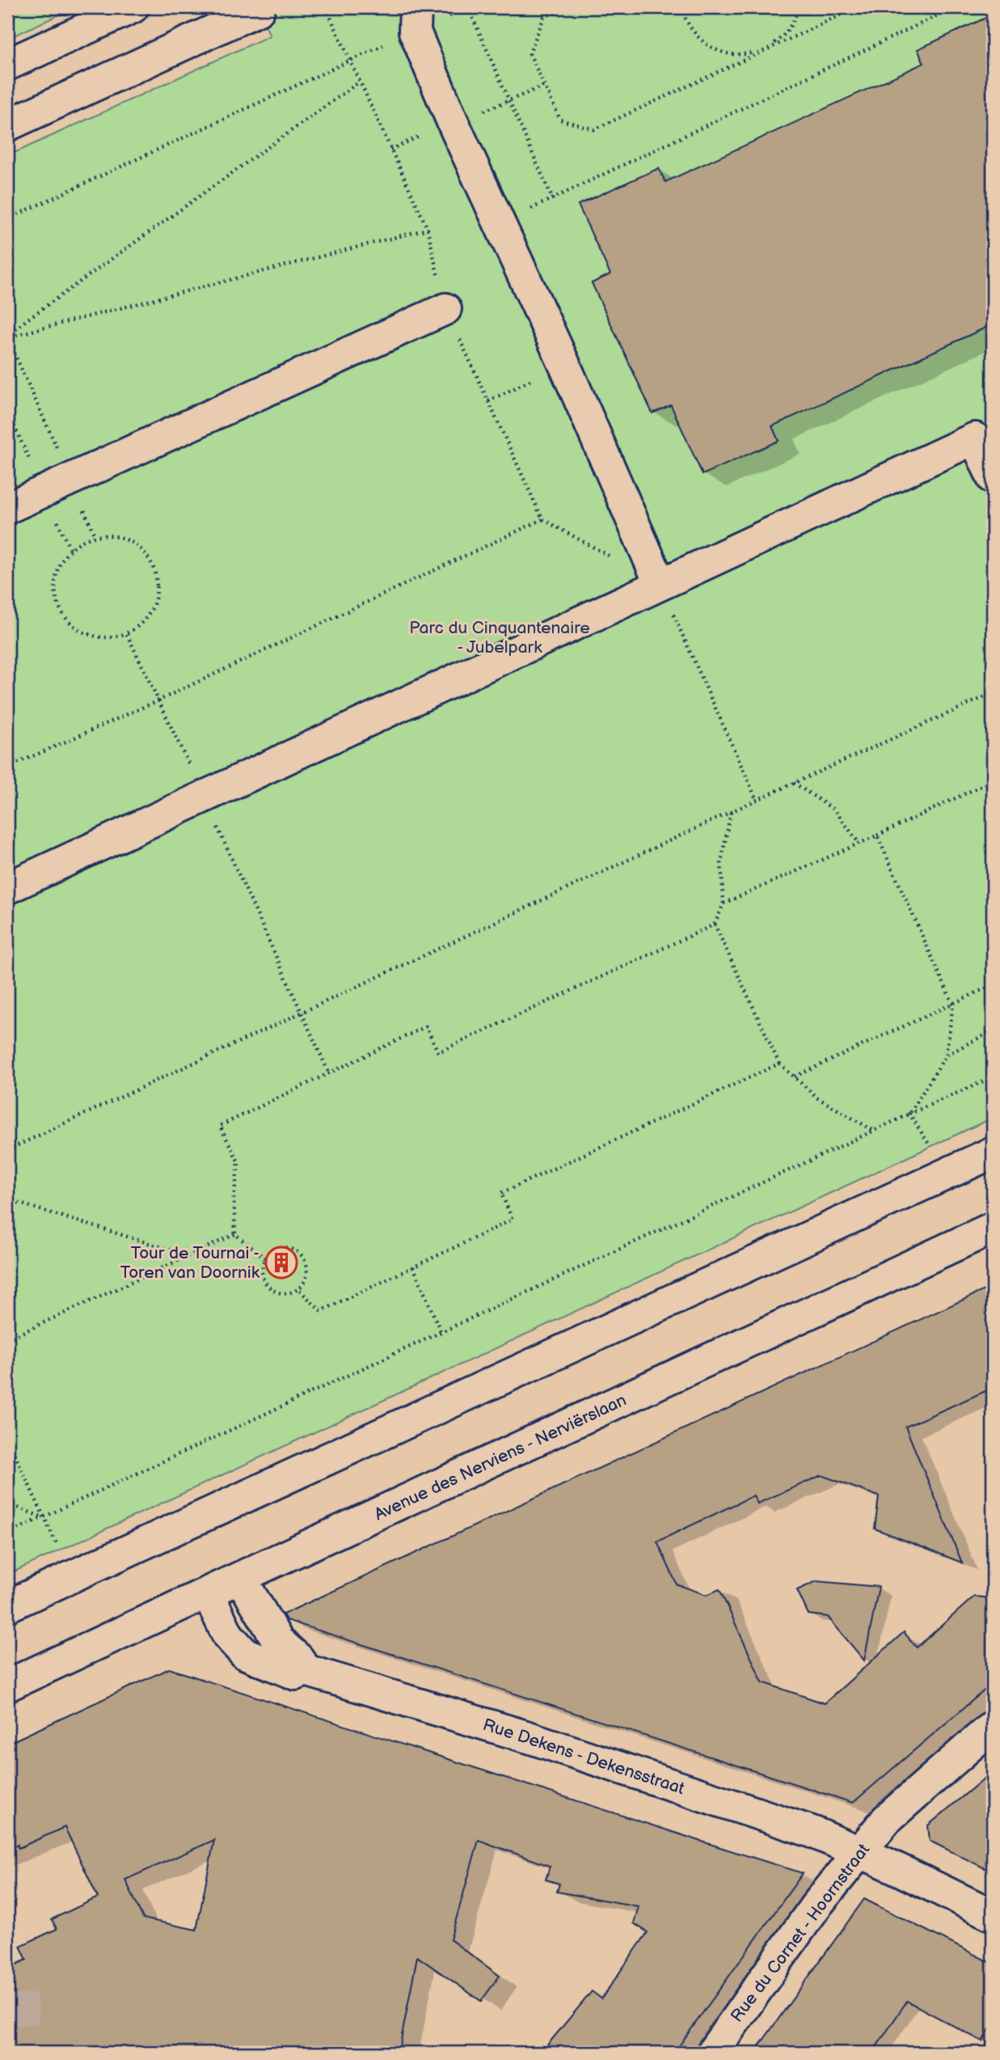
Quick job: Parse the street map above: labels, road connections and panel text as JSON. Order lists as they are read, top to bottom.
{
  "streets": {
    "main road": ["Avenue des Nerviens - Nerviërslaan", "Rue Dekens - Dekensstraat", "Rue du Cornet - Hoornstraat"]
  },
  "crossings": [
    ["Avenue des Nerviens - Nerviërslaan", "Rue Dekens - Dekensstraat"],
    ["Rue Dekens - Dekensstraat", "Rue du Cornet - Hoornstraat"]
  ],
  "parks": ["Parc du Cinquantenaire - Jubelpark"],
  "places": {
    "building": ["Tour de Tournai - Toren van Doornik"]
  }
}
